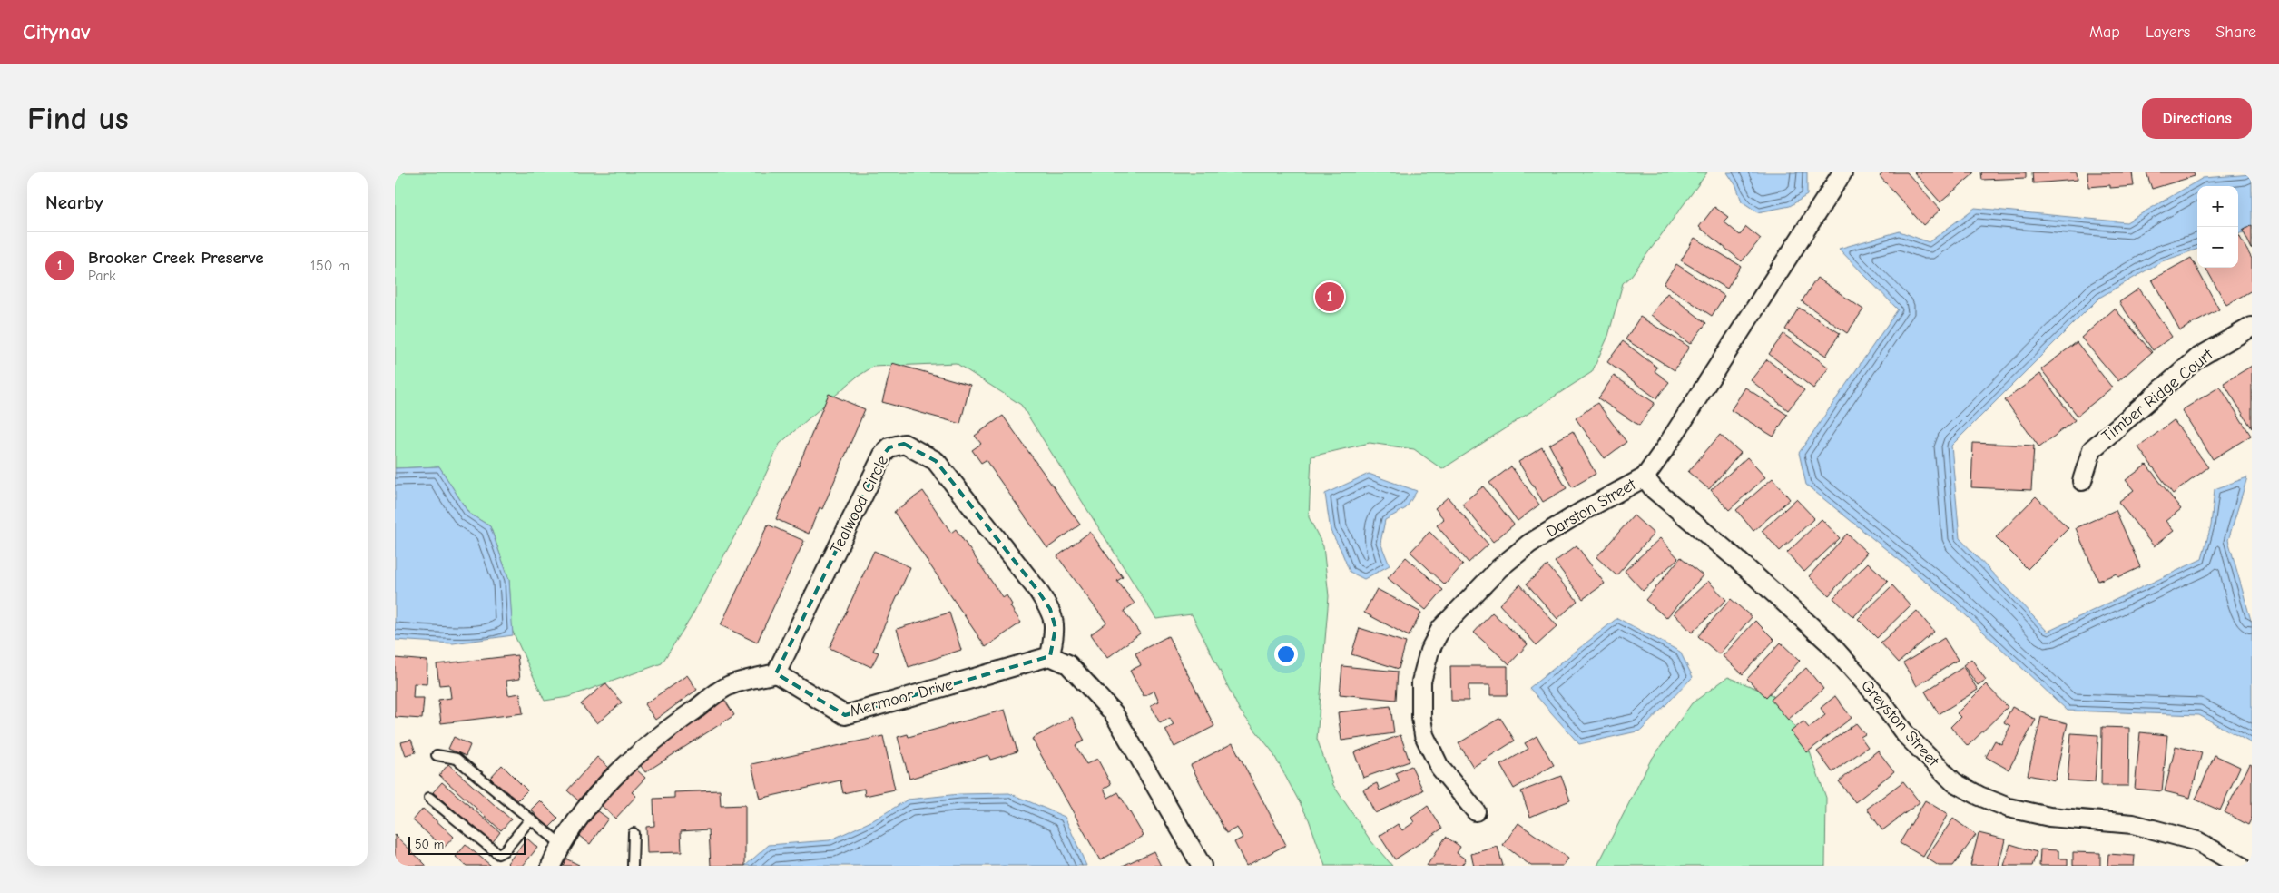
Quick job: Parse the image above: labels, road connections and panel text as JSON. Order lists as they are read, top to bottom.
{
  "streets": {
    "street": [
      "Timber Ridge Court",
      "Tealwood Circle",
      "Darston Street",
      "Mermoor Drive",
      "Greyston Street"
    ]
  },
  "crossings": [
    ["Tealwood Circle", "Mermoor Drive"],
    ["Darston Street", "Greyston Street"]
  ],
  "scale_bar": "50 m",
  "page": {
    "header": "Citynav",
    "nav": ["Map", "Layers", "Share"],
    "buttons": "Directions",
    "title": "Find us",
    "heading": "Nearby",
    "map_buttons": ["+", "−"],
    "list": [
      {
        "mark": "1",
        "name": "Brooker Creek Preserve",
        "note": "Park",
        "value": "150 m"
      }
    ],
    "pins": "1",
    "scale": "50 m"
  }
}
